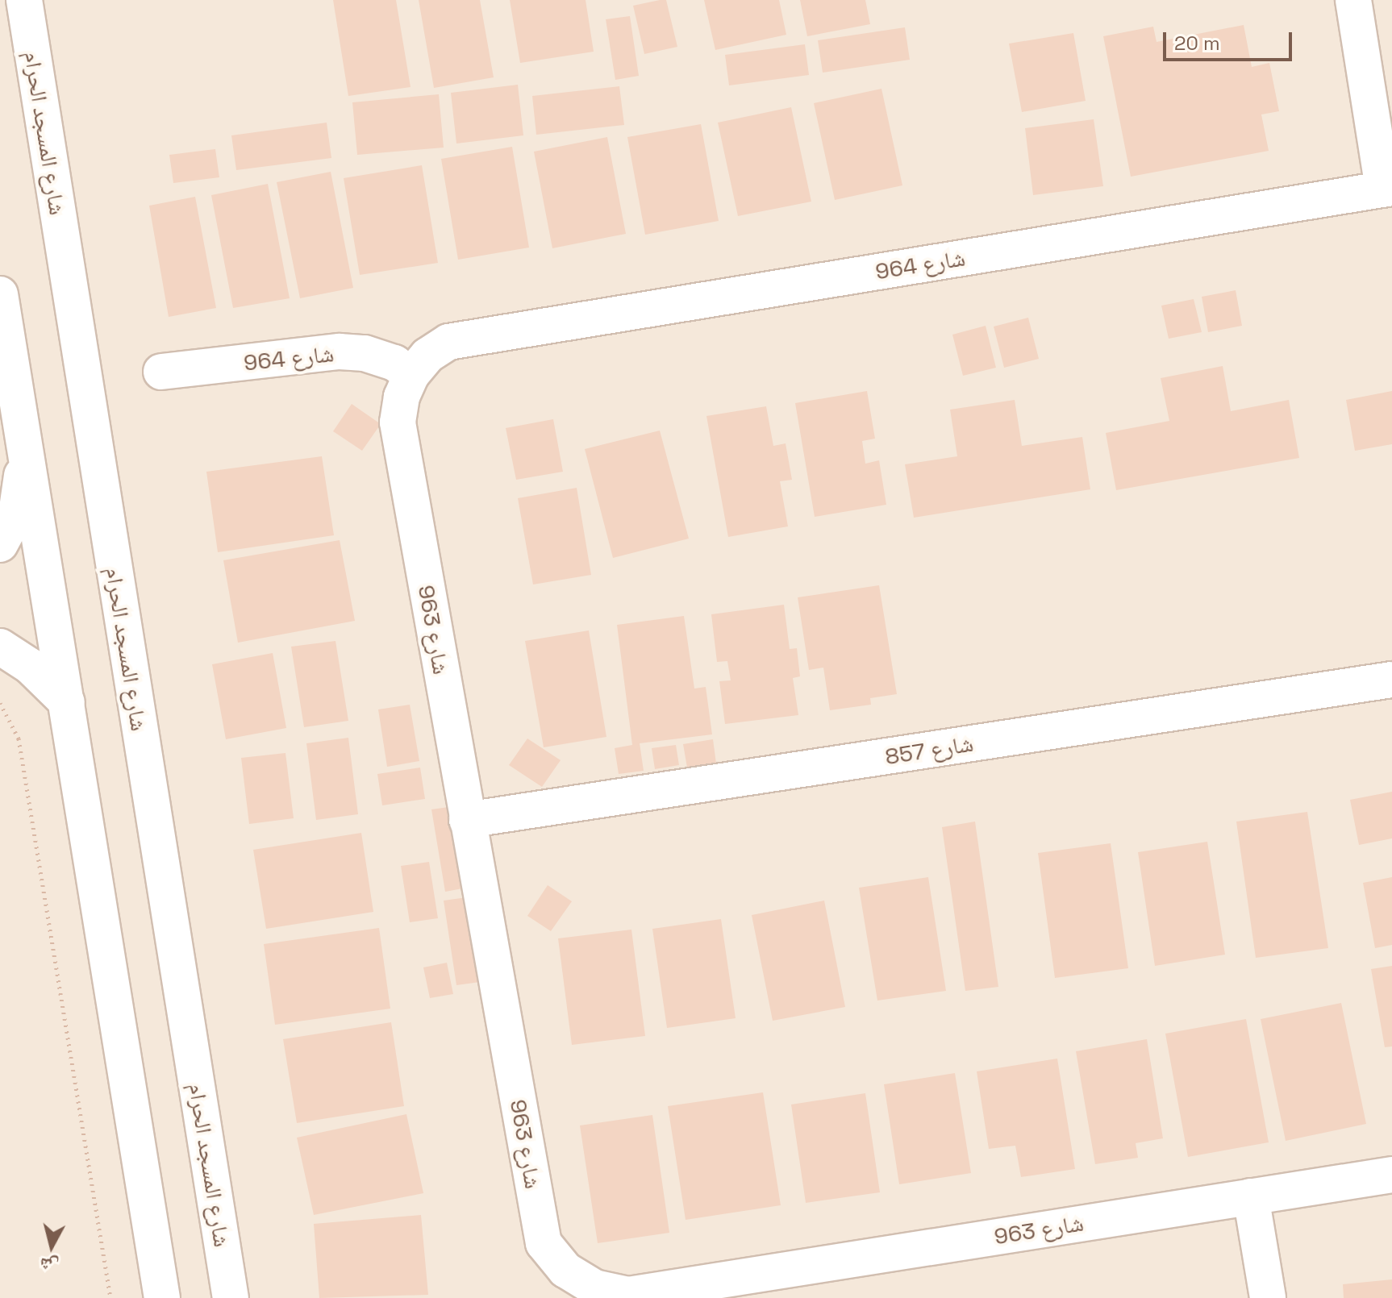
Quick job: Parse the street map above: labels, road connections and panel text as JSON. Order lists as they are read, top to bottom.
{
  "streets": {
    "street": [
      "شارع المسجد الحرام",
      "شارع 964",
      "شارع 963",
      "شارع 857"
    ]
  },
  "crossings": [
    ["شارع 964", "شارع 963"],
    ["شارع 963", "شارع 857"]
  ],
  "scale_bar": "20 m",
  "north": "bottom"
}
